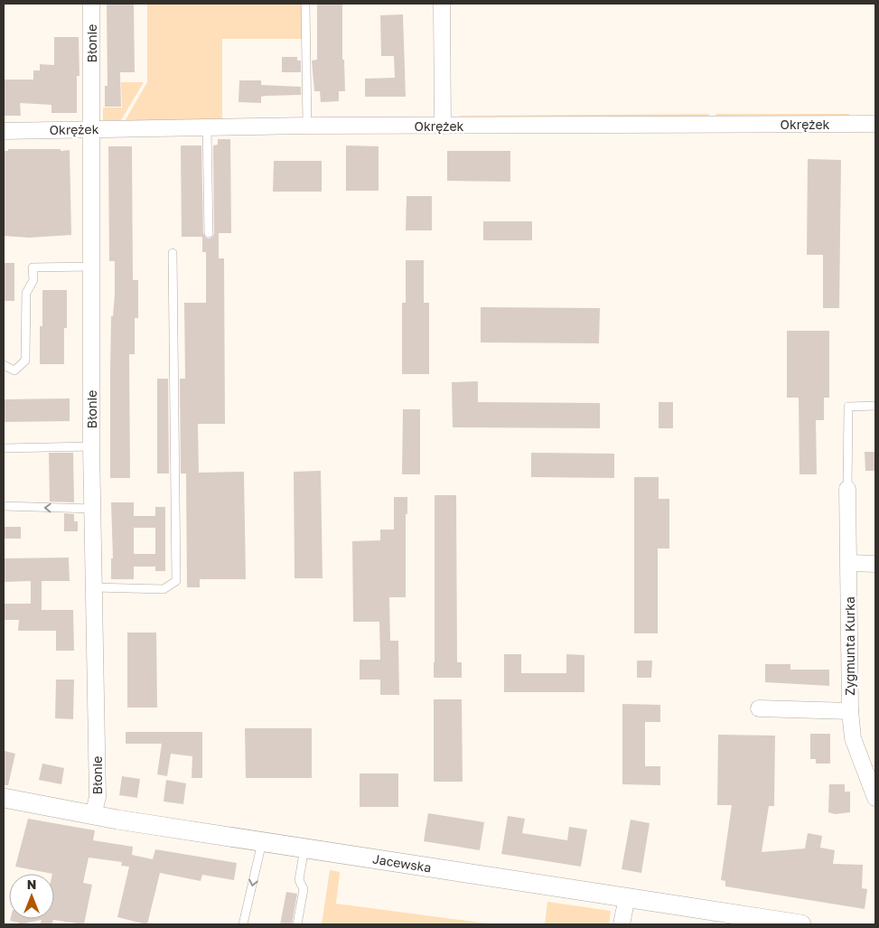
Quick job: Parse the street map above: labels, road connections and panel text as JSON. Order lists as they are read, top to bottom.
{
  "streets": {
    "street": [
      "Błonie",
      "Okrężek",
      "Zygmunta Kurka",
      "Jacewska"
    ]
  },
  "crossings": [
    ["Błonie", "Okrężek"],
    ["Błonie", "Jacewska"]
  ],
  "north": "top"
}
